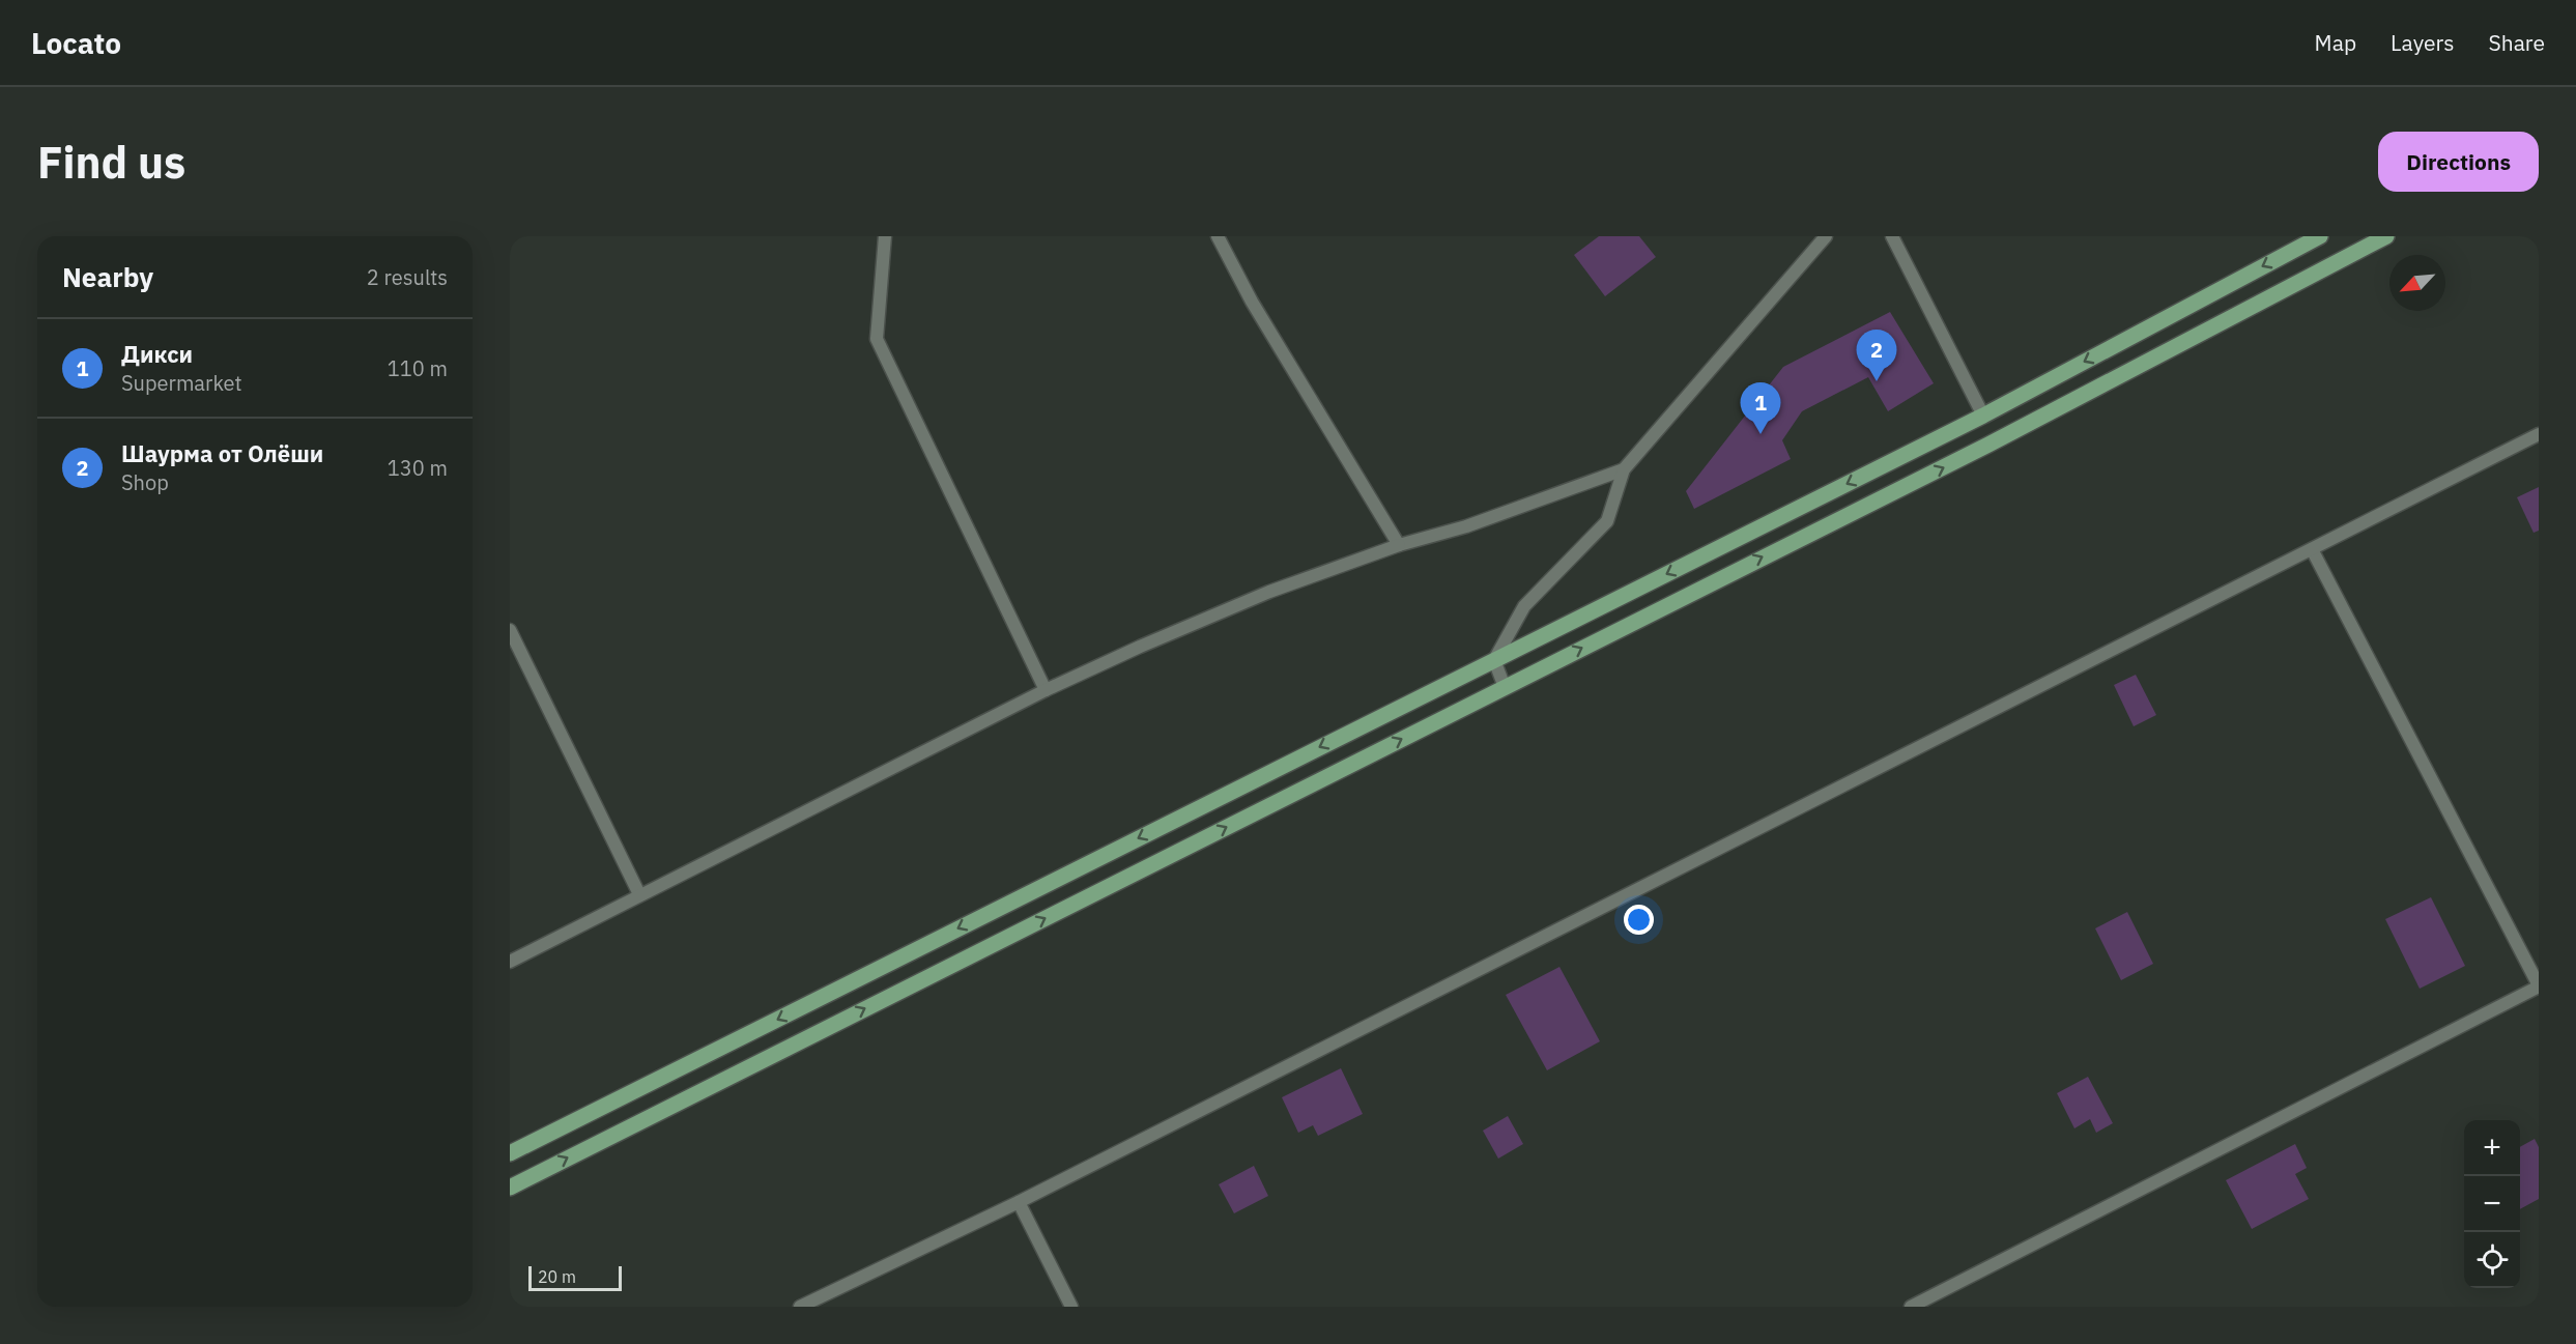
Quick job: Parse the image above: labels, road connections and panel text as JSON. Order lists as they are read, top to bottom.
{
  "scale_bar": "20 m",
  "north": "bottom left",
  "page": {
    "header": "Locato",
    "nav": ["Map", "Layers", "Share"],
    "buttons": "Directions",
    "title": "Find us",
    "heading": ["Nearby", "2 results"],
    "list": [
      {
        "mark": "1",
        "name": "Дикси",
        "note": "Supermarket",
        "value": "110 m"
      },
      {
        "mark": "2",
        "name": "Шаурма от Олёши",
        "note": "Shop",
        "value": "130 m"
      }
    ],
    "pins": ["2", "1"],
    "map_buttons": ["+", "−"],
    "scale": "20 m"
  }
}
